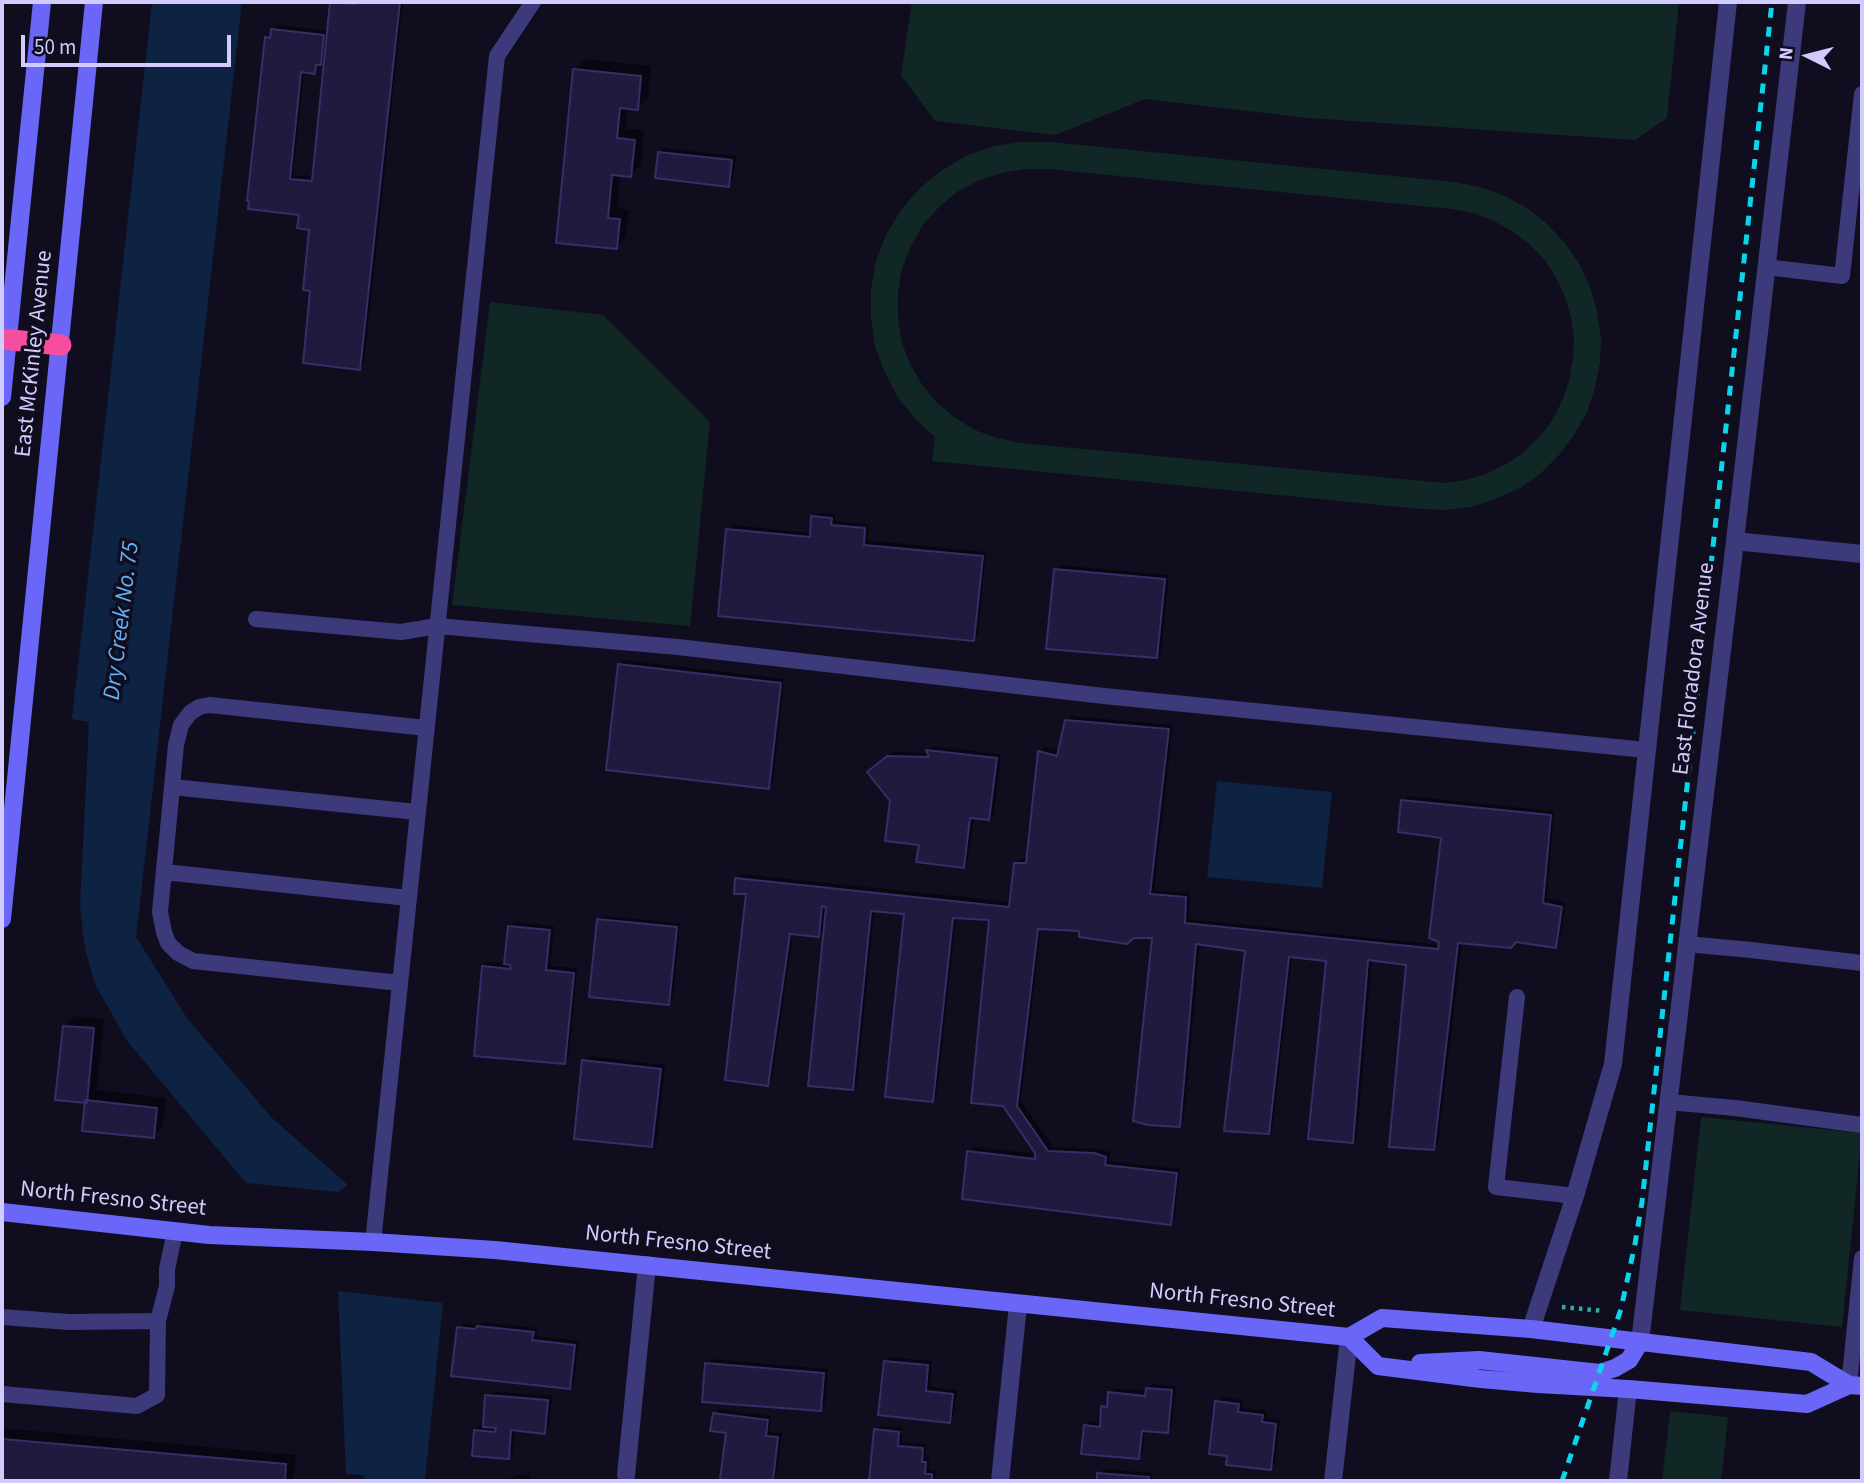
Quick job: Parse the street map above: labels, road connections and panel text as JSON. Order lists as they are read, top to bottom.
{
  "streets": {
    "main road": ["East McKinley Avenue", "North Fresno Street"],
    "street": ["East Floradora Avenue"]
  },
  "crossings": [
    ["East Floradora Avenue", "North Fresno Street"]
  ],
  "water": ["Dry Creek No. 75"],
  "scale_bar": "50 m",
  "north": "left"
}
